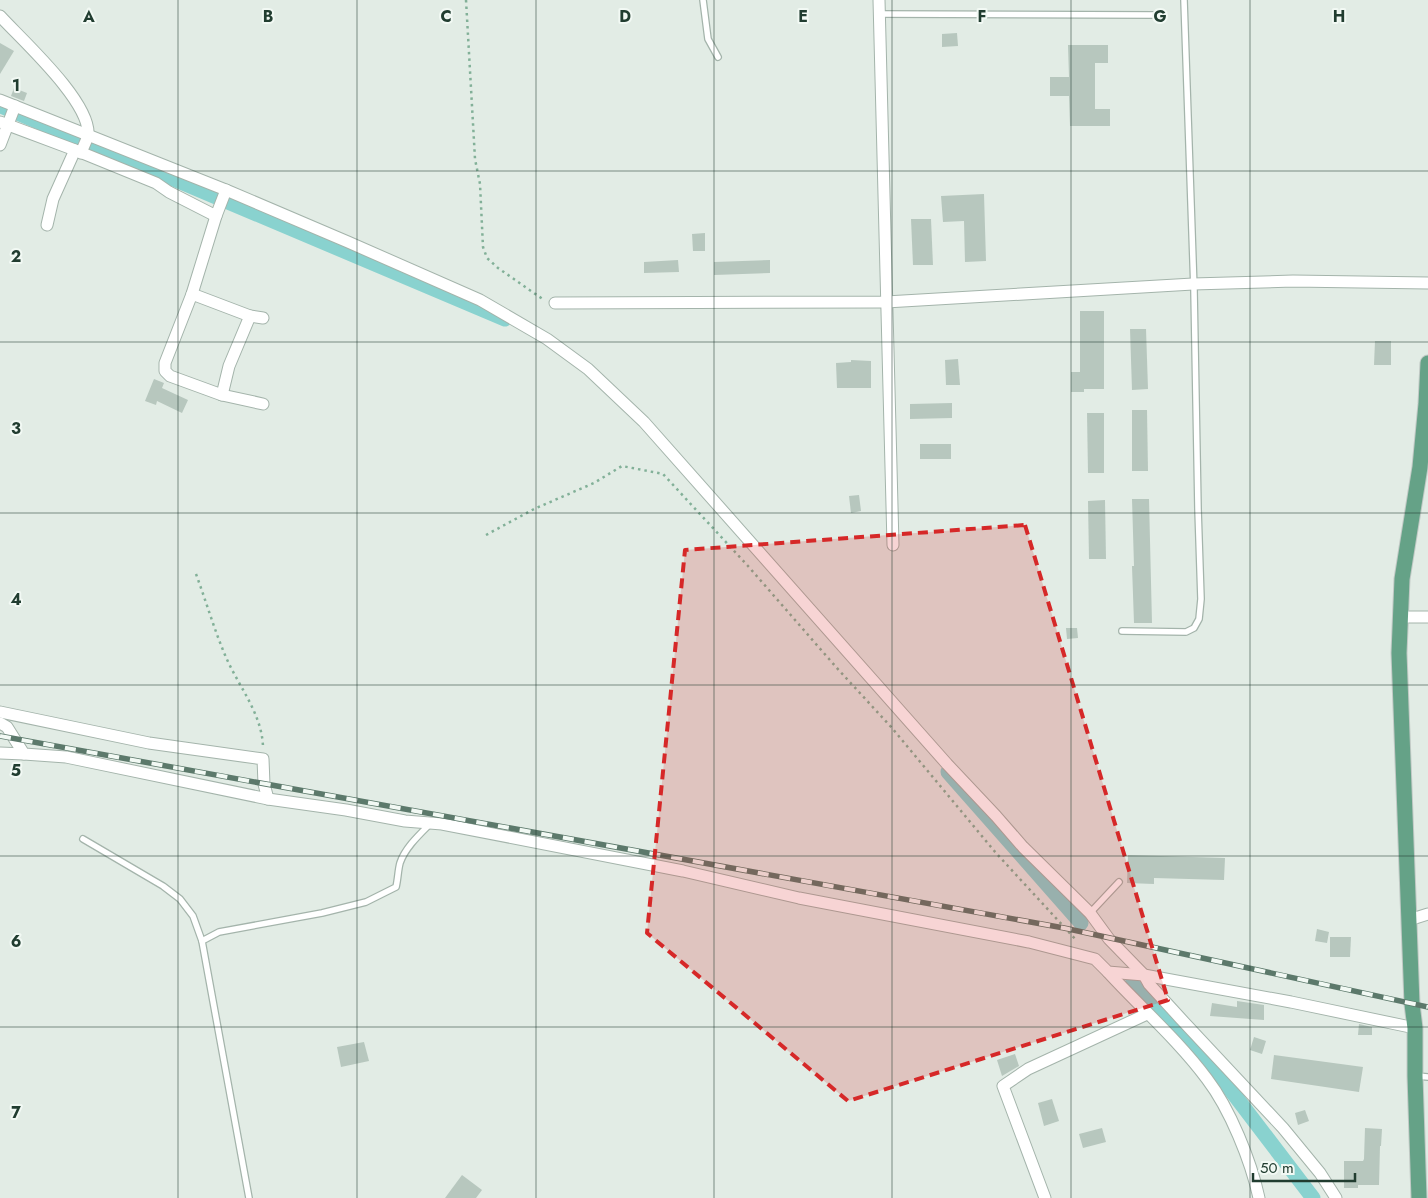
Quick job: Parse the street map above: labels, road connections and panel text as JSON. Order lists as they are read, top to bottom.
{
  "scale_bar": "50 m",
  "grid": {
    "columns": [
      "A",
      "B",
      "C",
      "D",
      "E",
      "F",
      "G",
      "H"
    ],
    "rows": [
      "1",
      "2",
      "3",
      "4",
      "5",
      "6",
      "7"
    ]
  }
}
